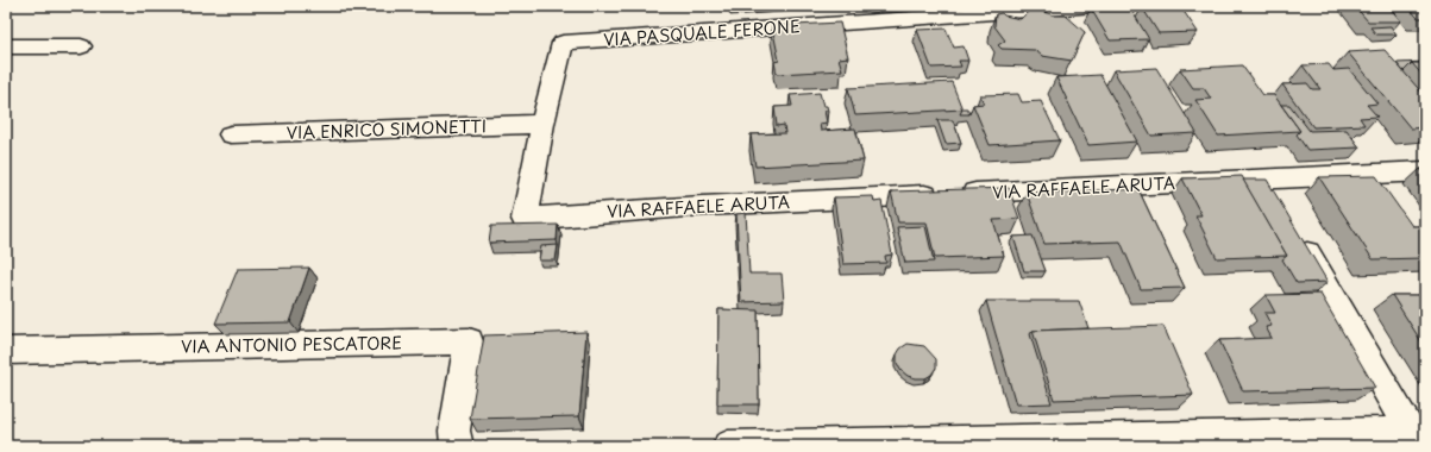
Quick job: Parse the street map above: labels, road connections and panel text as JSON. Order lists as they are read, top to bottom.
{
  "streets": {
    "street": [
      "VIA PASQUALE FERONE",
      "VIA ENRICO SIMONETTI",
      "VIA RAFFAELE ARUTA",
      "VIA ANTONIO PESCATORE"
    ]
  },
  "crossings": [
    ["VIA PASQUALE FERONE", "VIA ENRICO SIMONETTI"],
    ["VIA PASQUALE FERONE", "VIA RAFFAELE ARUTA"],
    ["VIA ENRICO SIMONETTI", "VIA RAFFAELE ARUTA"]
  ]
}
